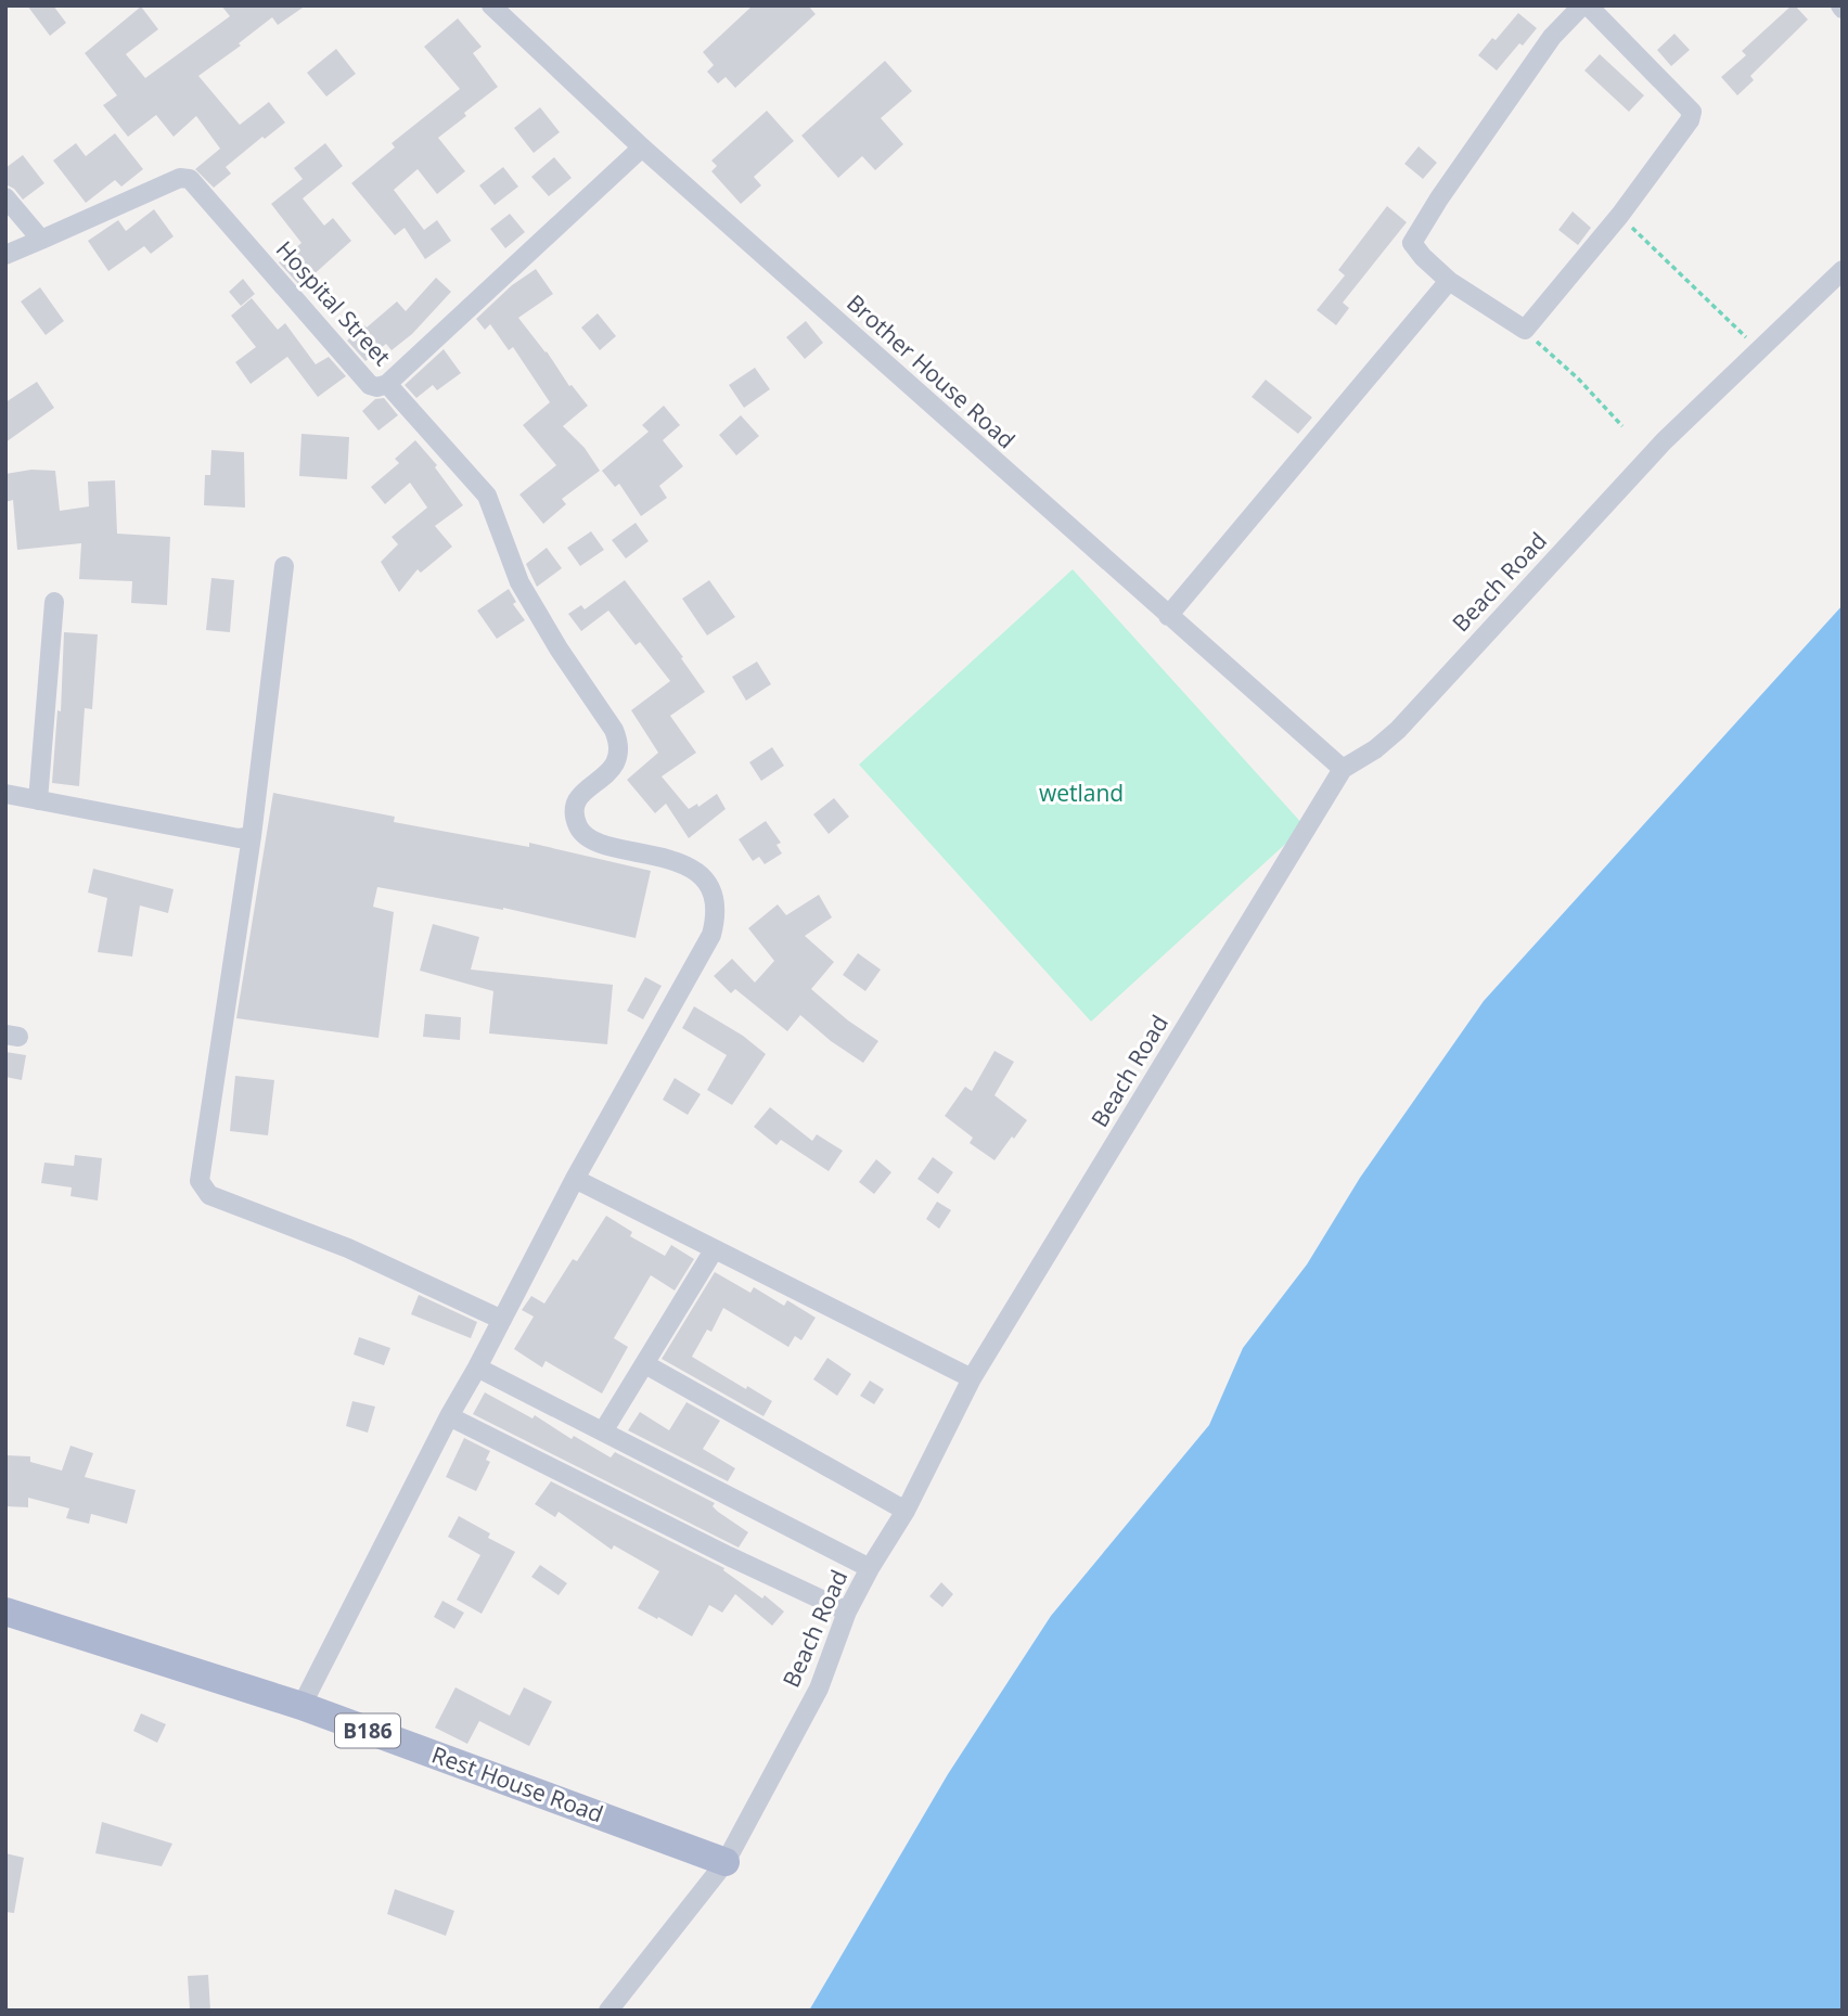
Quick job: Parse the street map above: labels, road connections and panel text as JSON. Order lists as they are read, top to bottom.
{
  "streets": {
    "main road": ["B186", "Rest House Road"],
    "street": ["Hospital Street", "Brother House Road", "Beach Road"]
  },
  "crossings": [
    ["Hospital Street", "Brother House Road"],
    ["Brother House Road", "Beach Road"],
    ["Beach Road", "Rest House Road"]
  ],
  "parks": ["wetland"]
}
